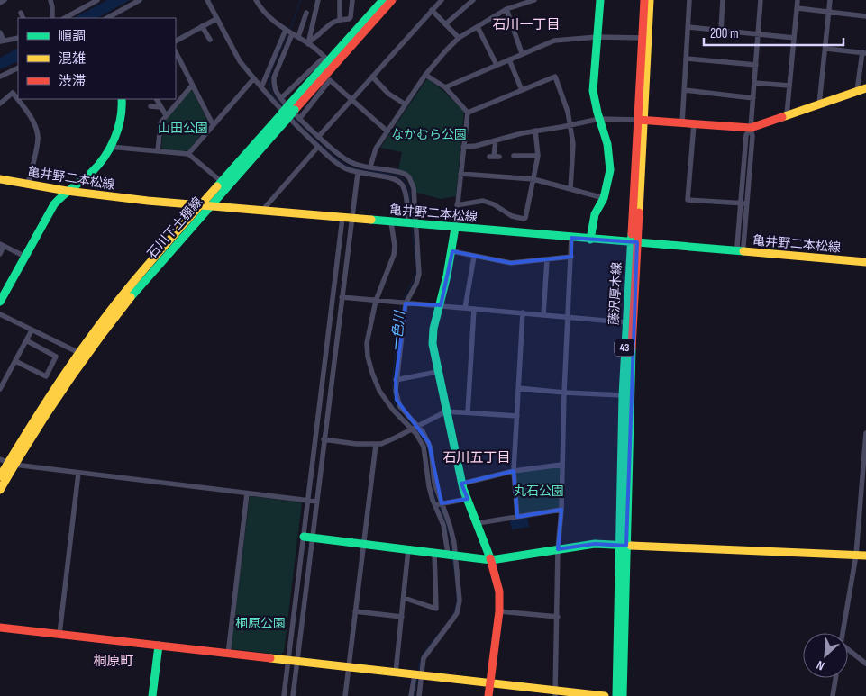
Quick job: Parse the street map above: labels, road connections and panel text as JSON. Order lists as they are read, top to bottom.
{
  "streets": {
    "street": [
      "亀井野二本松線",
      "石川下土棚線",
      "藤沢厚木線",
      "43"
    ]
  },
  "crossings": [
    ["亀井野二本松線", "石川下土棚線"],
    ["亀井野二本松線", "藤沢厚木線"]
  ],
  "districts": ["石川一丁目", "石川五丁目", "桐原町"],
  "water": ["一色川"],
  "parks": [
    "山田公園",
    "なかむら公園",
    "丸石公園",
    "桐原公園"
  ],
  "legend": ["順調", "混雑", "渋滞"],
  "scale_bar": "200 m",
  "north": "bottom left"
}
